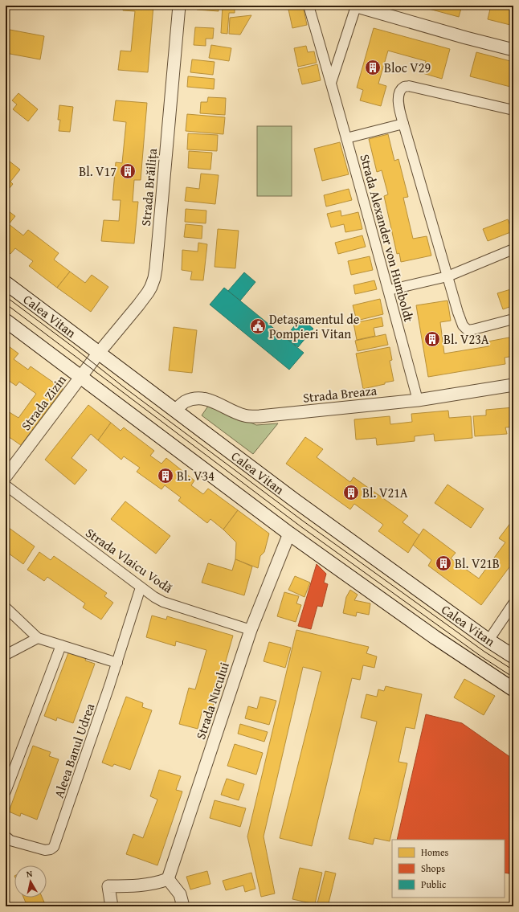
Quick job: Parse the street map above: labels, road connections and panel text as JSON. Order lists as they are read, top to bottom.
{
  "streets": {
    "main road": ["Calea Vitan"],
    "street": [
      "Strada Brăilița",
      "Strada Alexander von Humboldt",
      "Strada Breaza",
      "Strada Zizin",
      "Strada Vlaicu Vodă",
      "Strada Nucului",
      "Aleea Banul Udrea"
    ]
  },
  "crossings": [
    ["Strada Brăilița", "Calea Vitan"],
    ["Strada Brăilița", "Strada Zizin"],
    ["Strada Alexander von Humboldt", "Strada Breaza"],
    ["Calea Vitan", "Strada Breaza"],
    ["Strada Vlaicu Vodă", "Strada Nucului"],
    ["Strada Vlaicu Vodă", "Aleea Banul Udrea"]
  ],
  "places": {
    "building": [
      "Bloc V29",
      "Bl. V17",
      "Bl. V23A",
      "Bl. V34",
      "Bl. V21A",
      "Bl. V21B"
    ],
    "public building": ["Detașamentul de Pompieri Vitan"]
  },
  "legend": ["Homes", "Shops", "Public"],
  "north": "top"
}
